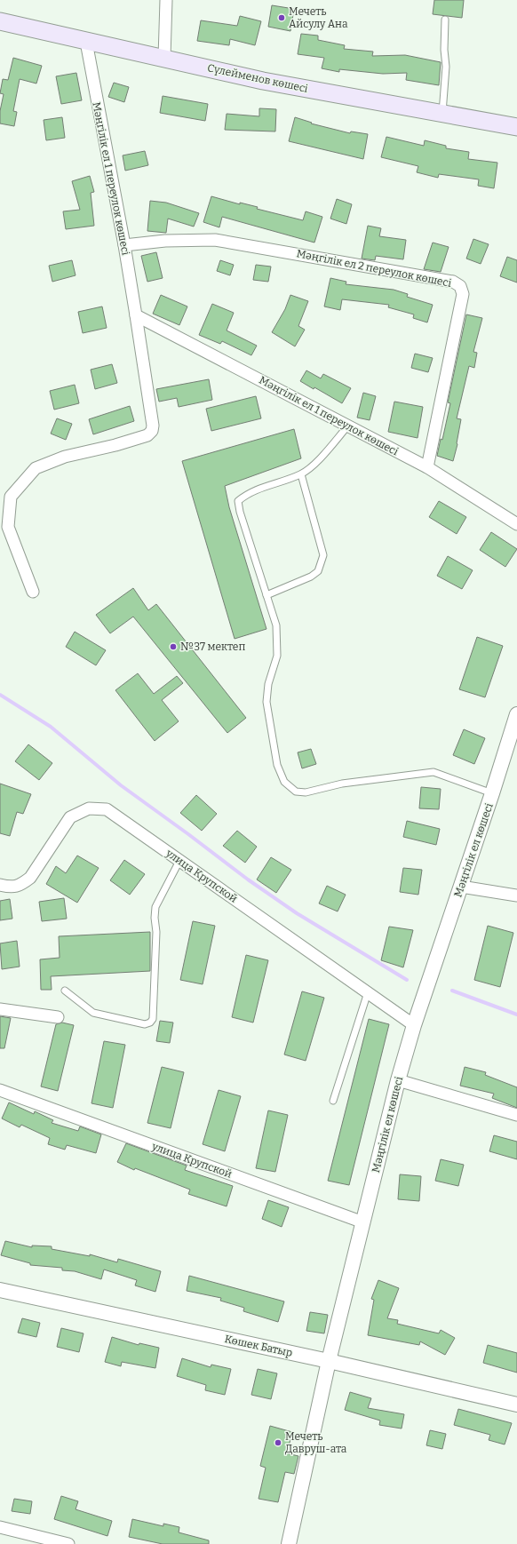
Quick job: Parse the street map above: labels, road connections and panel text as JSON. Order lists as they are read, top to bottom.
{
  "streets": {
    "main road": ["Сүлейменов көшесі"],
    "street": [
      "Мәңгілік ел 1 переулок көшесі",
      "Мәңгілік ел 2 переулок көшесі",
      "Мәңгілік ел көшесі",
      "улица Крупской",
      "Көшек Батыр"
    ]
  },
  "crossings": [
    ["Сүлейменов көшесі", "Мәңгілік ел 1 переулок көшесі"],
    ["Мәңгілік ел 1 переулок көшесі", "Мәңгілік ел 2 переулок көшесі"],
    ["Мәңгілік ел көшесі", "улица Крупской"],
    ["Мәңгілік ел көшесі", "Көшек Батыр"]
  ],
  "places": ["Мечеть Айсулу Ана", "№37 мектеп", "Мечеть Давруш-ата"]
}
